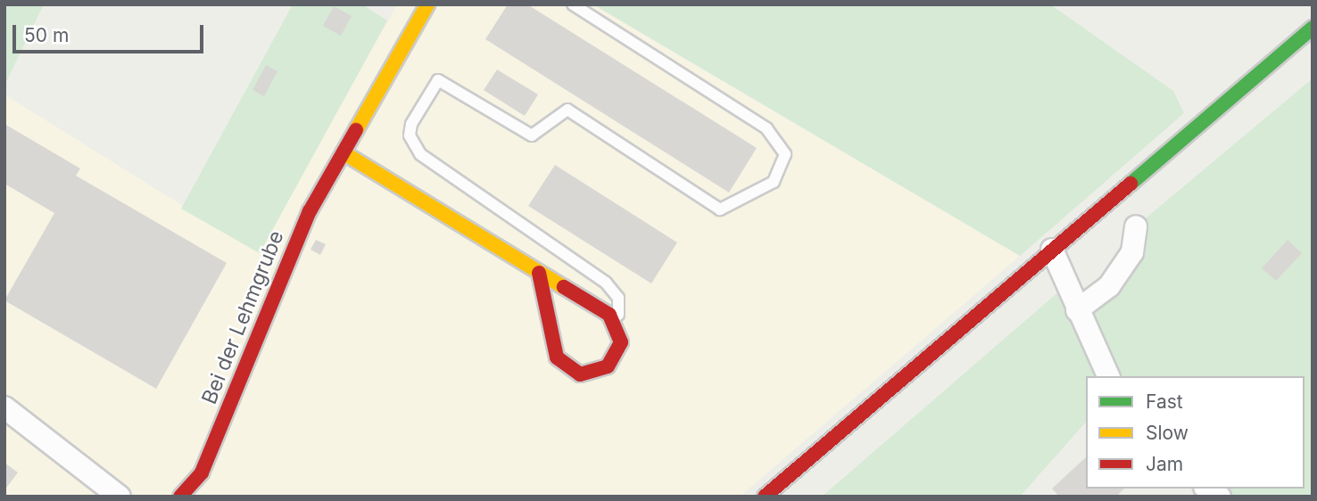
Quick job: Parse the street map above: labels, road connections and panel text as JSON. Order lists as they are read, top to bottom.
{
  "streets": {
    "street": ["Bei der Lehmgrube"]
  },
  "legend": ["Fast", "Slow", "Jam"],
  "scale_bar": "50 m"
}
